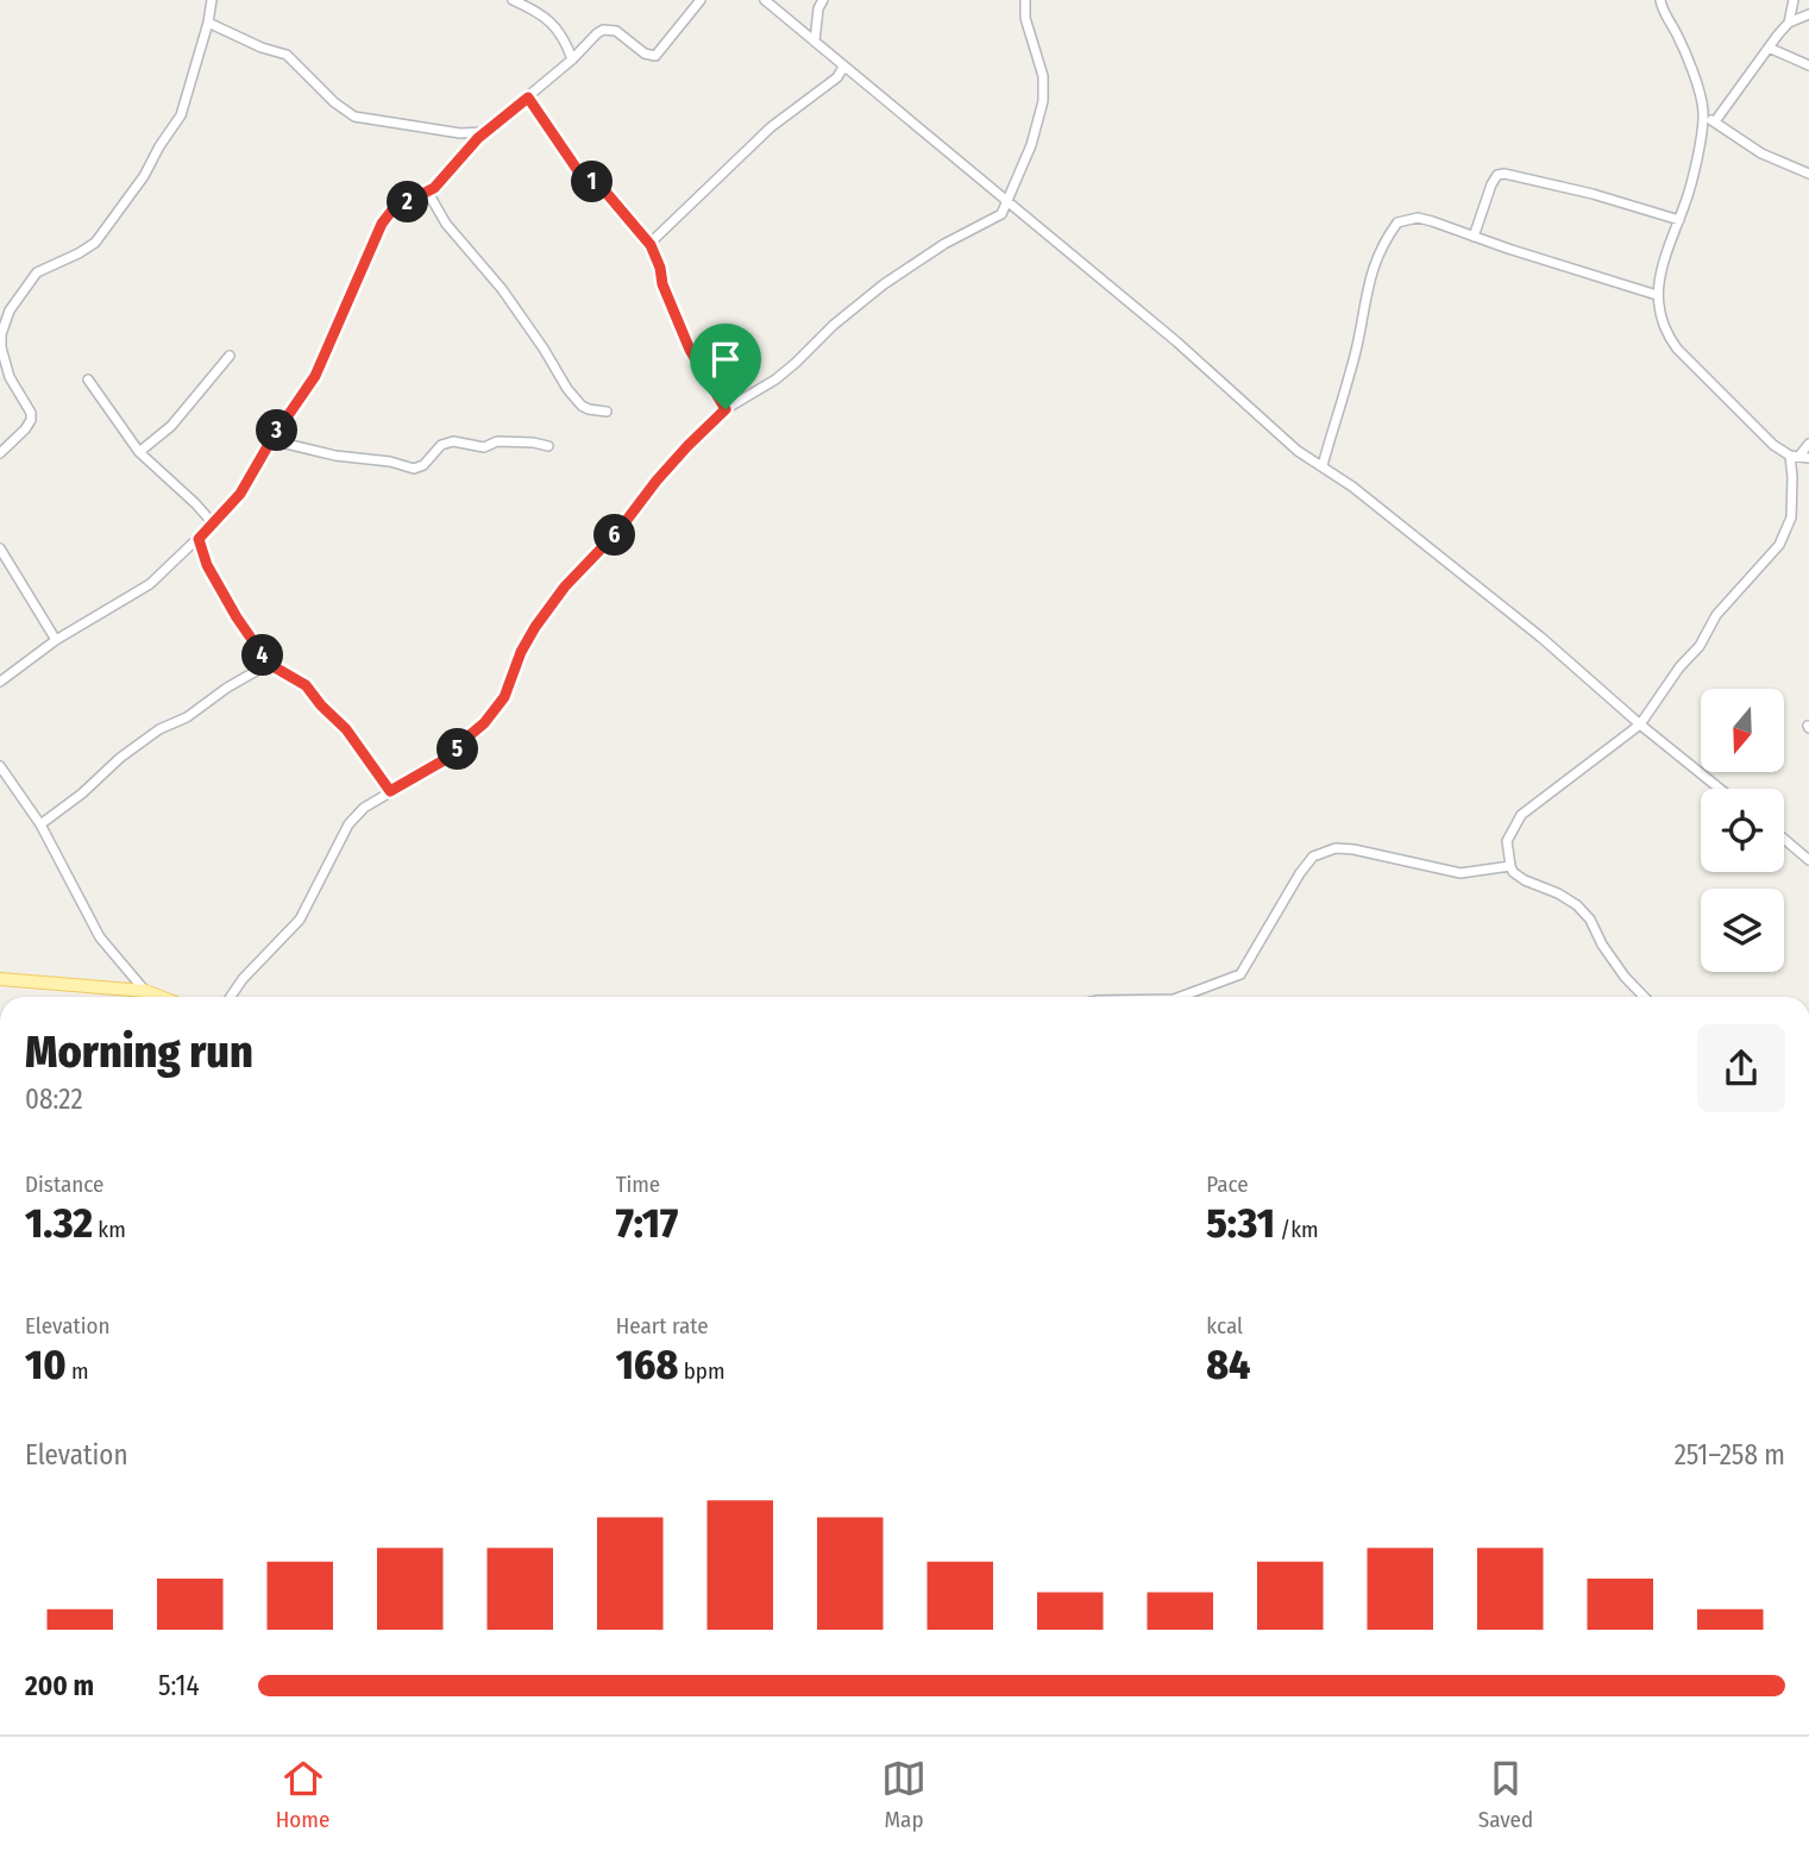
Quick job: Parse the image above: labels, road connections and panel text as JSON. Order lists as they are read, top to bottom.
{
  "north": "bottom",
  "page": {
    "pins": [
      "1",
      "2",
      "3",
      "6",
      "4",
      "5"
    ],
    "heading": ["Morning run", "08:22"],
    "stats": [
      ["Distance", "1.32 km"],
      ["Time", "7:17"],
      ["Pace", "5:31 /km"],
      ["Elevation", "10 m"],
      ["Heart rate", "168 bpm"],
      ["kcal", "84"]
    ],
    "chart": ["Elevation", "251–258 m"],
    "list": [
      {
        "name": "200 m",
        "note": "5:14"
      }
    ],
    "tabs": ["Home", "Map", "Saved"]
  }
}
